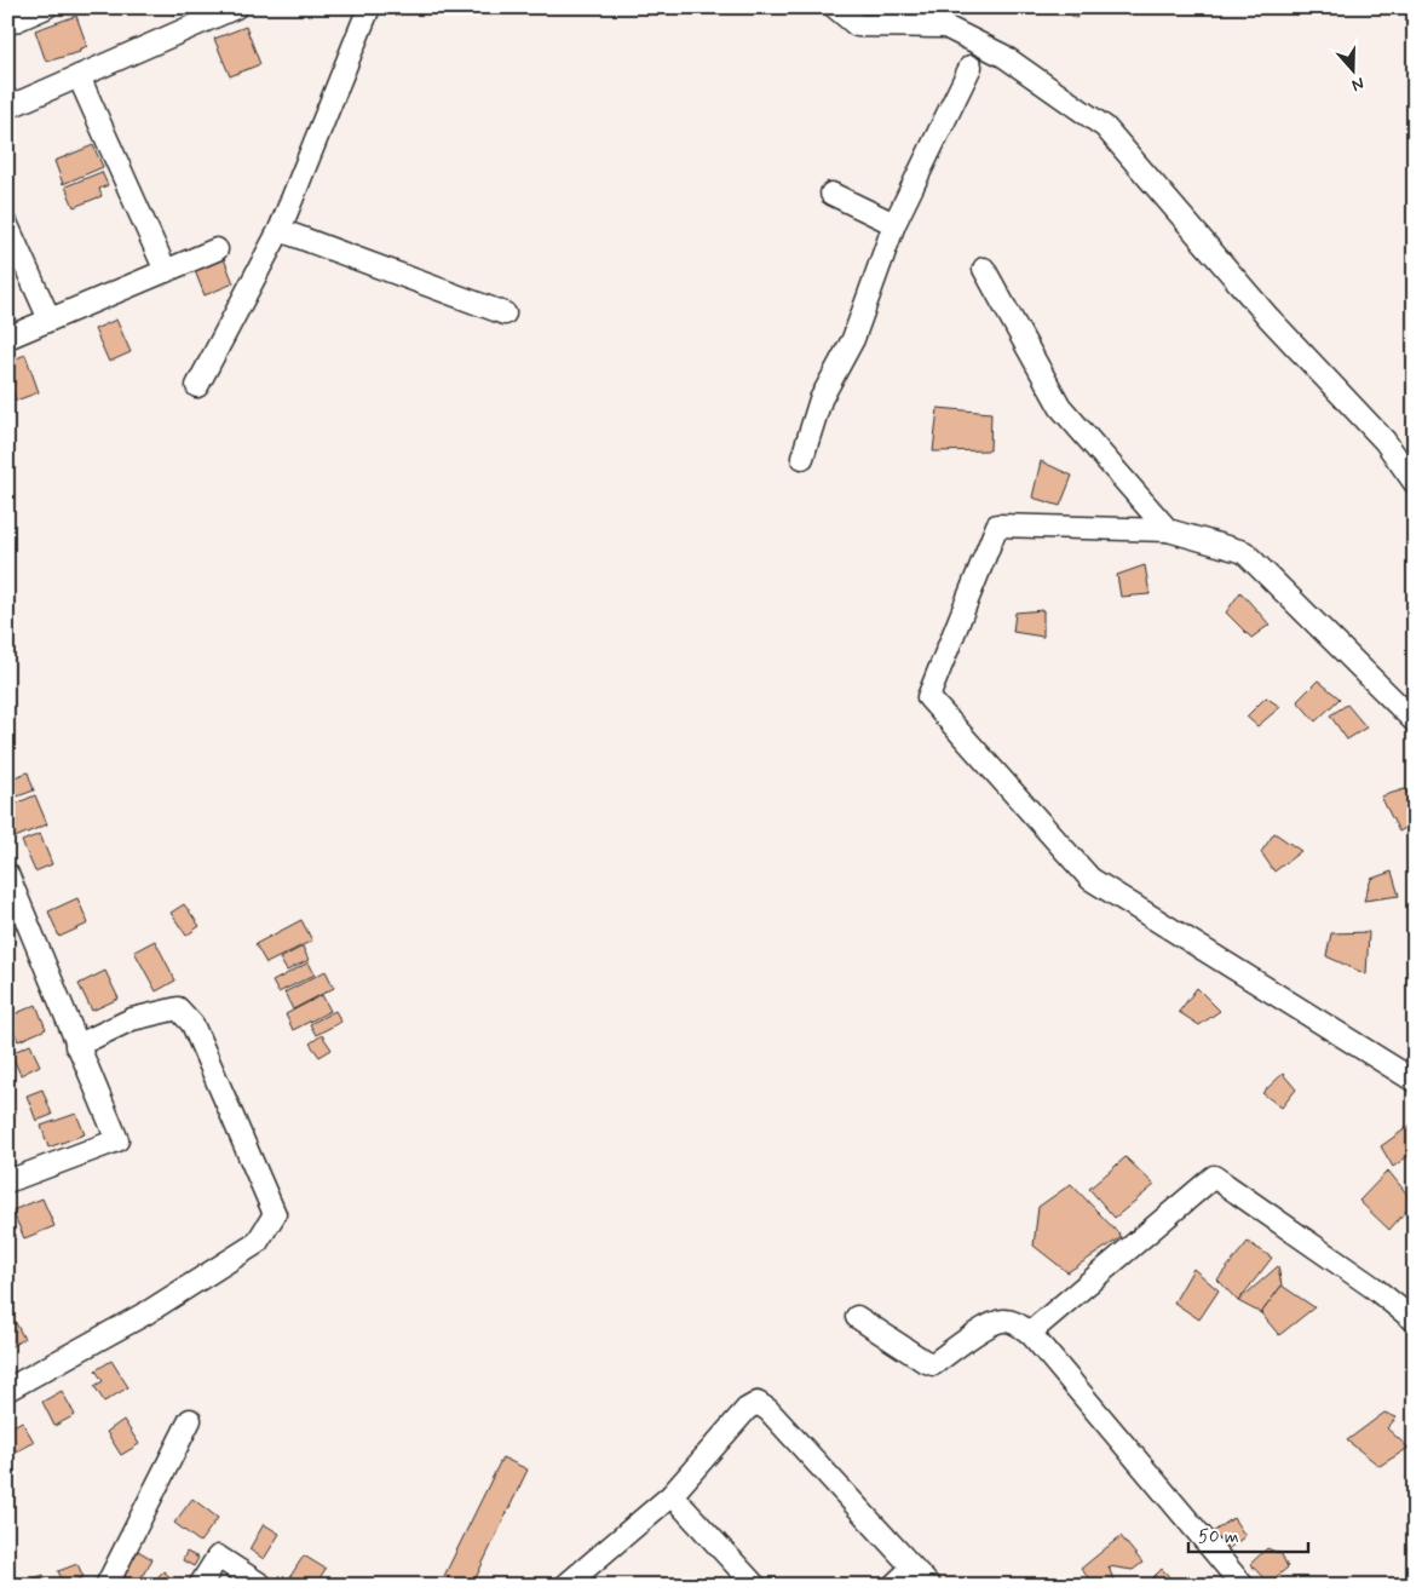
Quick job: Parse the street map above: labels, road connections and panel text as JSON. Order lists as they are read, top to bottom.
{
  "scale_bar": "50 m",
  "north": "bottom"
}
